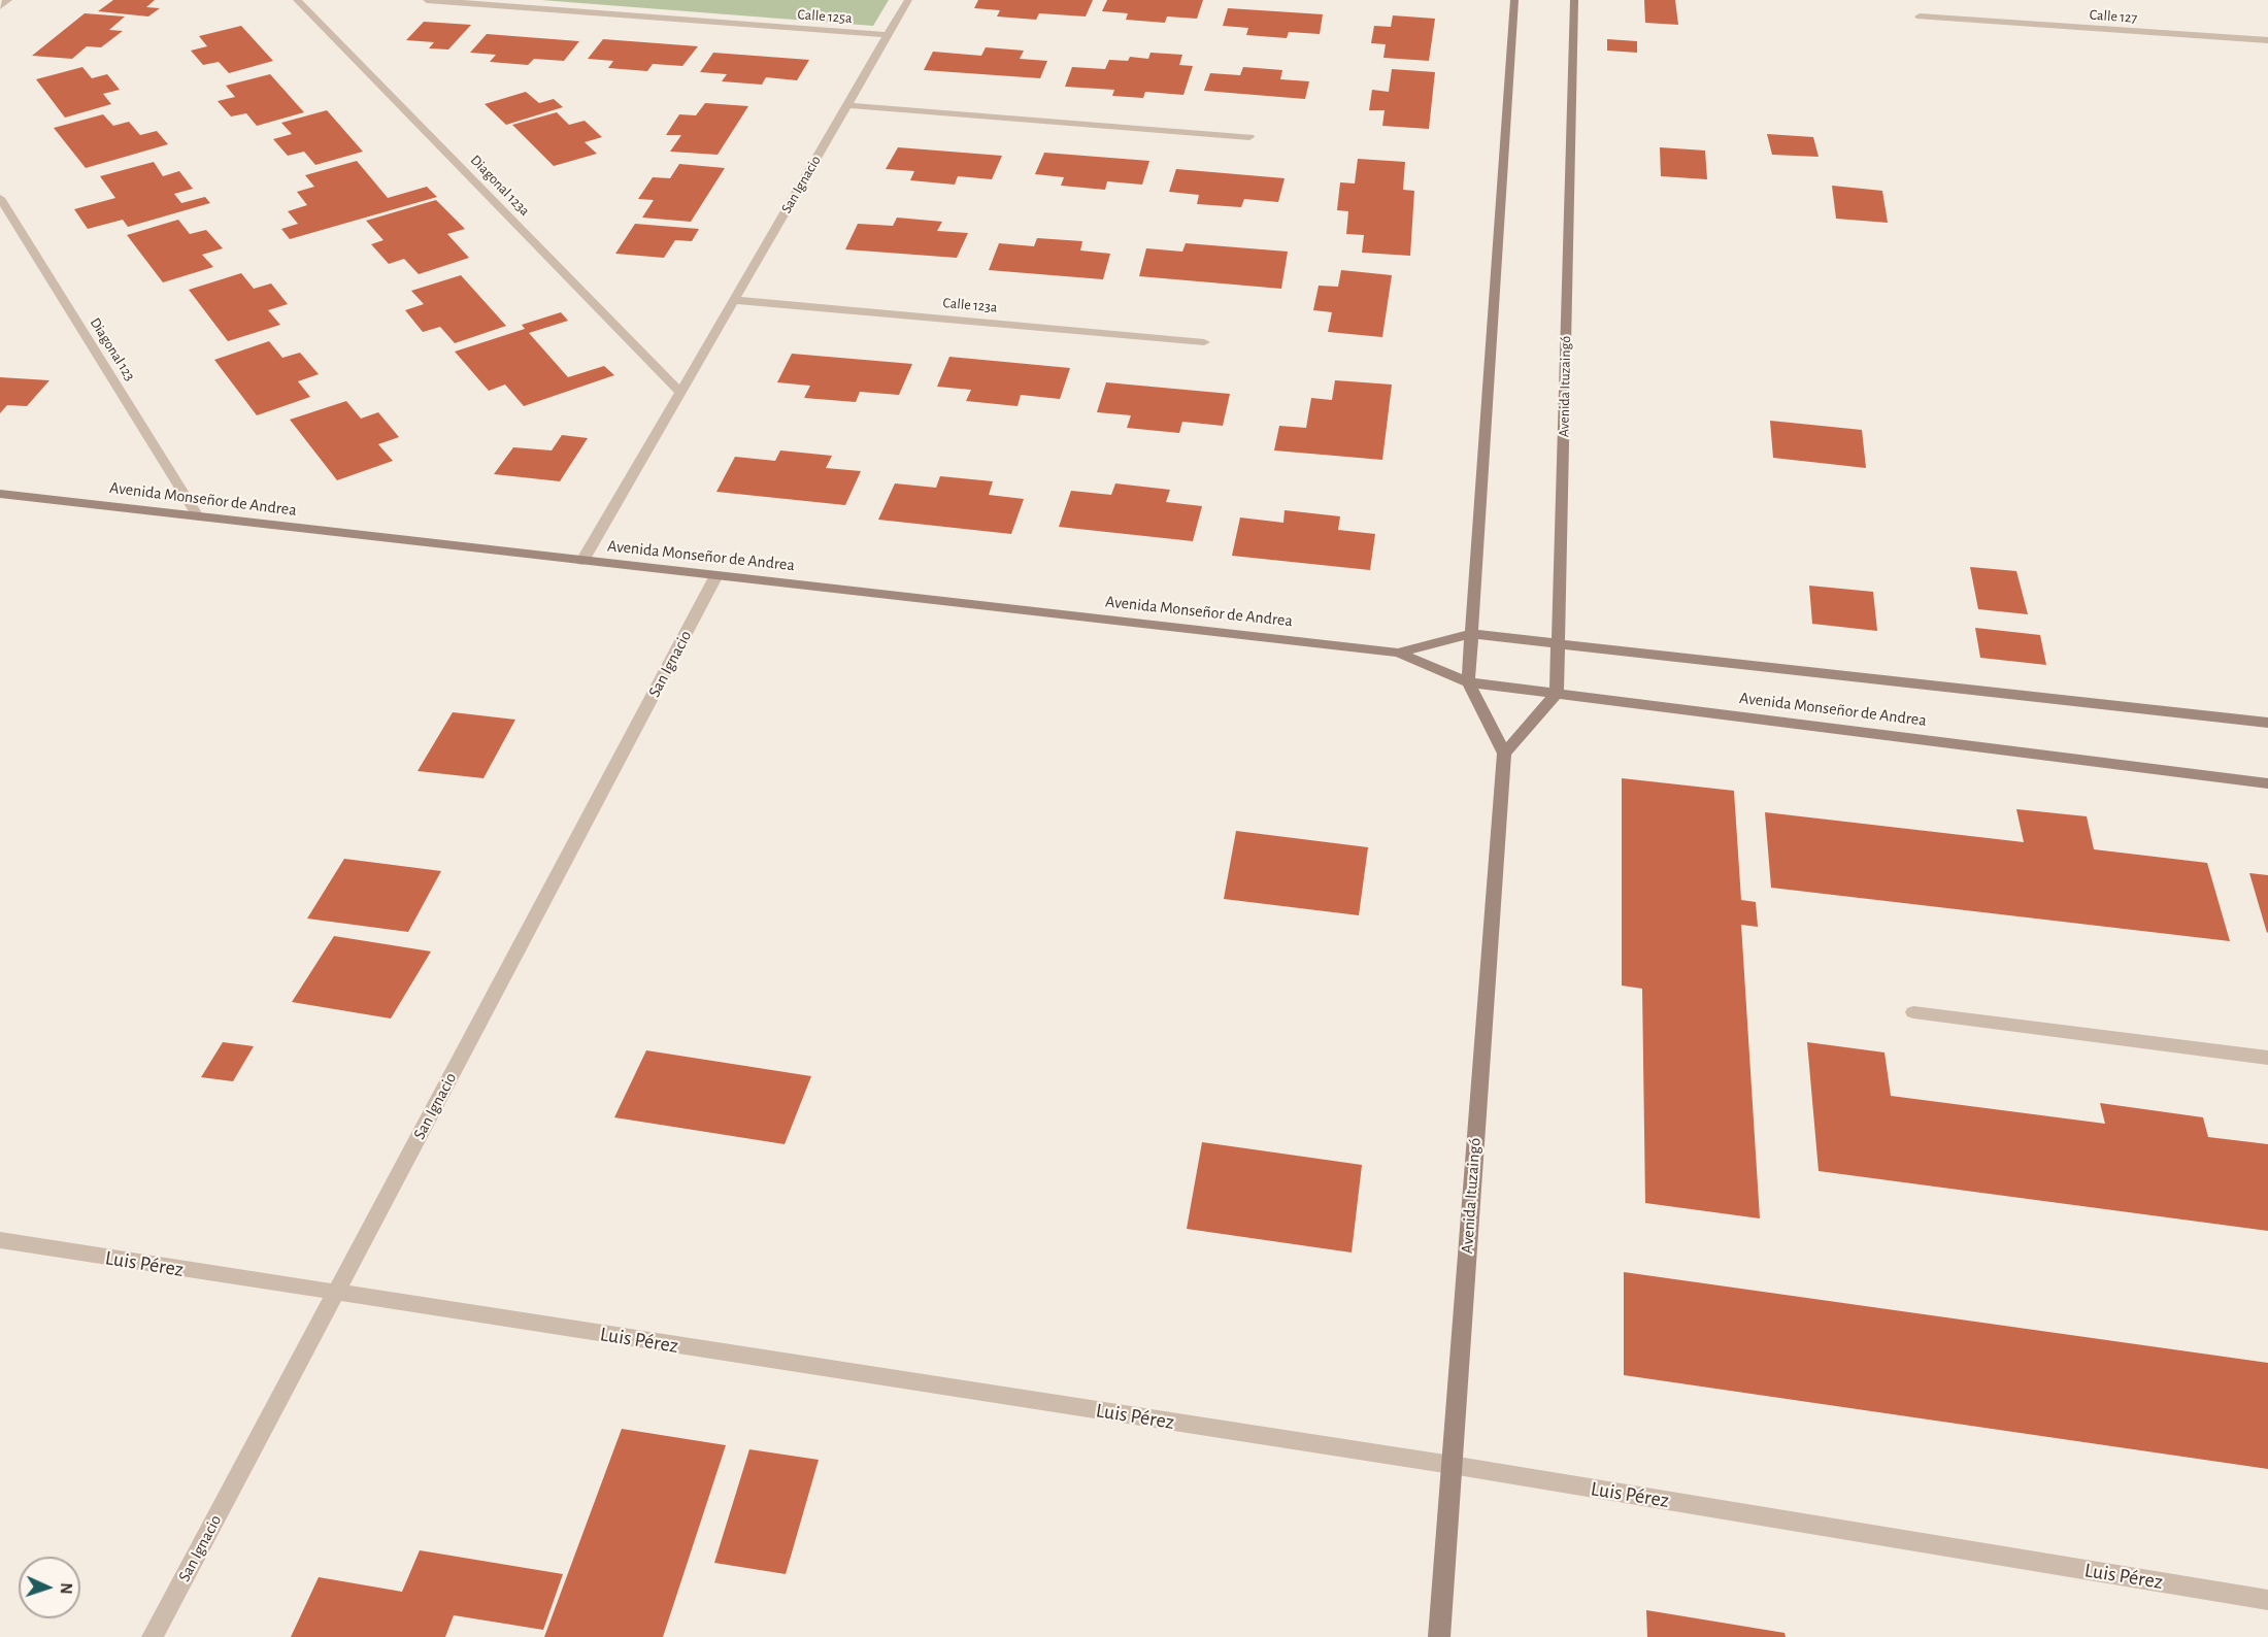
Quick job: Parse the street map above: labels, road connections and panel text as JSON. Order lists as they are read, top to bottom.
{
  "streets": {
    "main road": ["Avenida Ituzaingó", "Avenida Monseñor de Andrea"],
    "street": [
      "Calle 125a",
      "Calle 127",
      "San Ignacio",
      "Diagonal 123a",
      "Calle 123a",
      "Diagonal 123",
      "Luis Pérez"
    ]
  },
  "crossings": [
    ["Calle 125a", "San Ignacio"],
    ["San Ignacio", "Diagonal 123a"],
    ["San Ignacio", "Calle 123a"],
    ["San Ignacio", "Avenida Monseñor de Andrea"],
    ["San Ignacio", "Luis Pérez"],
    ["Diagonal 123", "Avenida Monseñor de Andrea"],
    ["Avenida Ituzaingó", "Avenida Monseñor de Andrea"],
    ["Avenida Ituzaingó", "Luis Pérez"]
  ],
  "north": "right"
}
